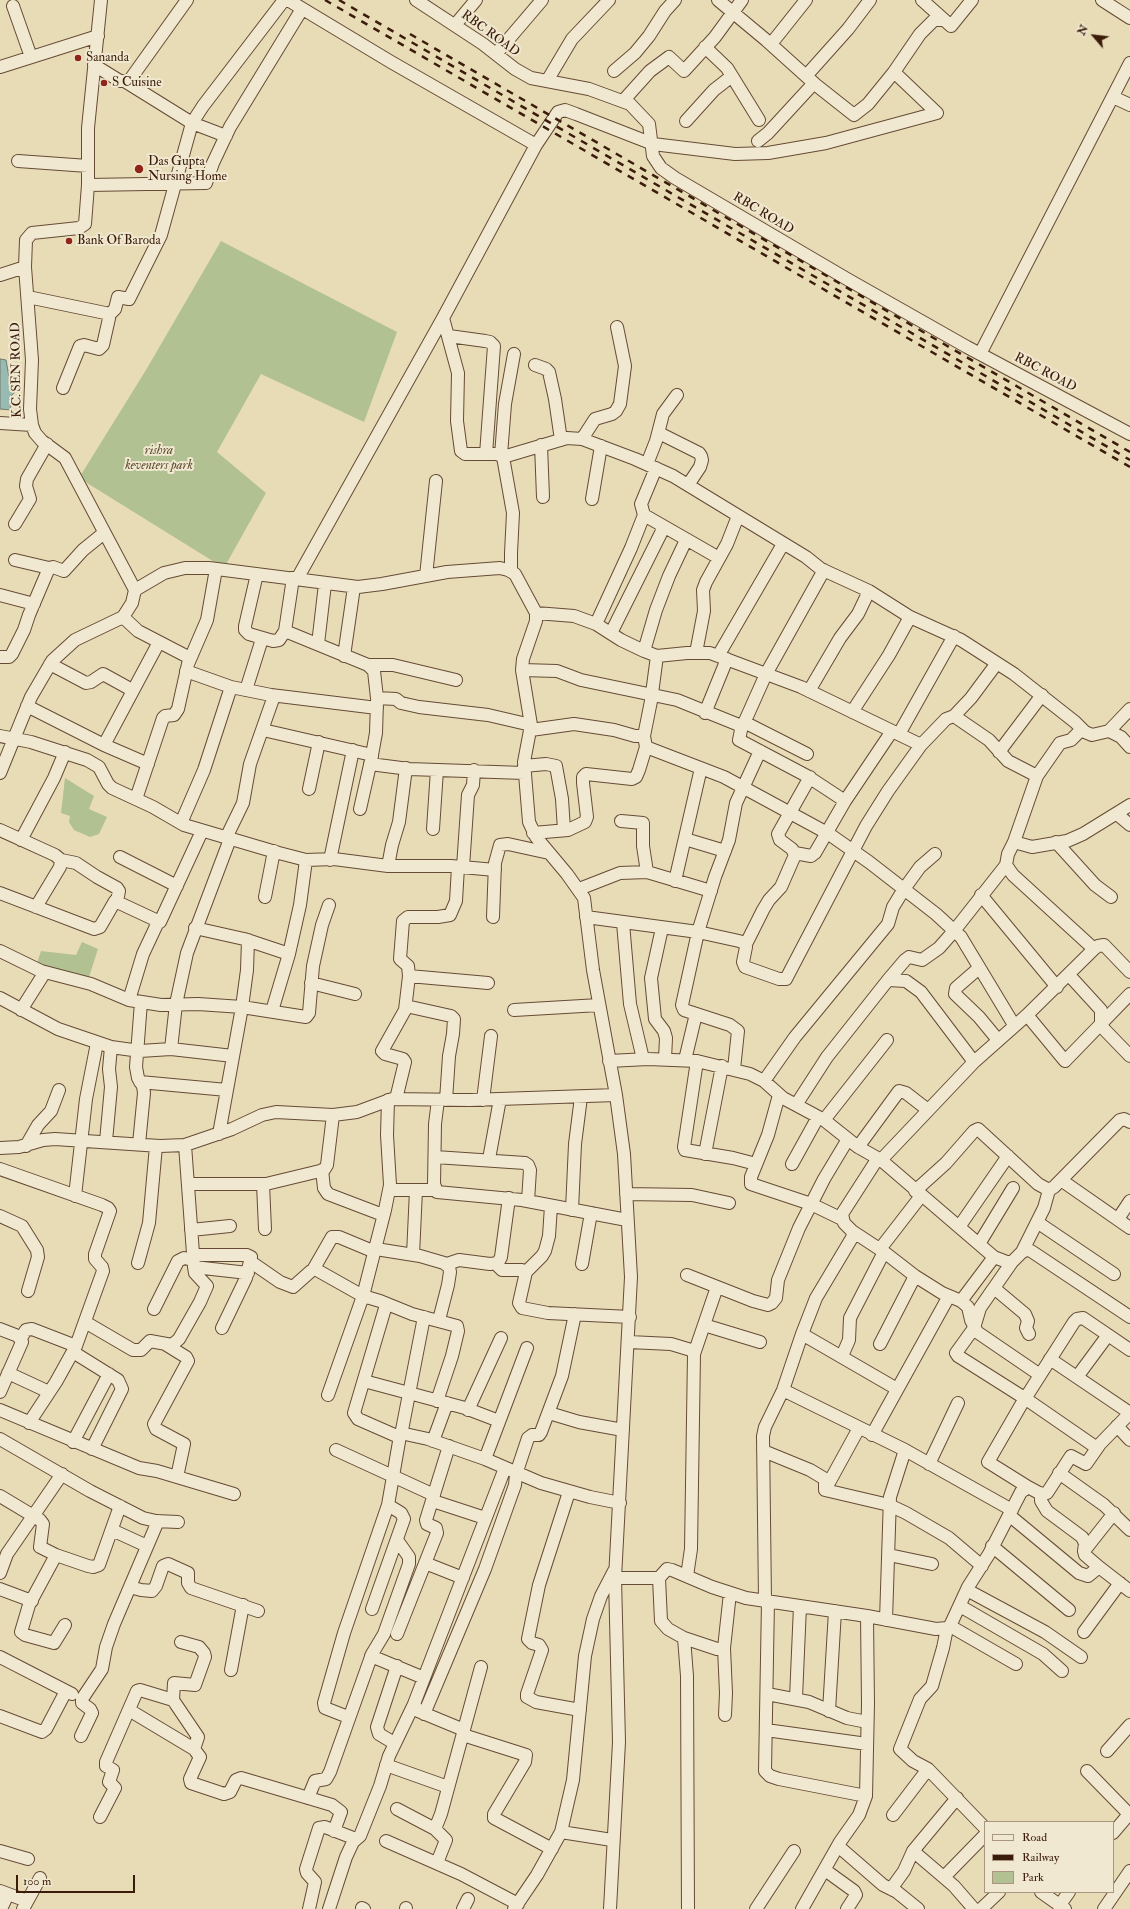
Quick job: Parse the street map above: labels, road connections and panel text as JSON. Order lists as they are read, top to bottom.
{
  "streets": {
    "street": ["RBC ROAD", "K.C. SEN ROAD"]
  },
  "parks": ["rishra keventers park"],
  "places": [
    "Sananda",
    "S Cuisine",
    "Das Gupta Nursing Home",
    "Bank Of Baroda"
  ],
  "legend": ["Road", "Railway", "Park"],
  "scale_bar": "100 m",
  "north": "top left"
}
